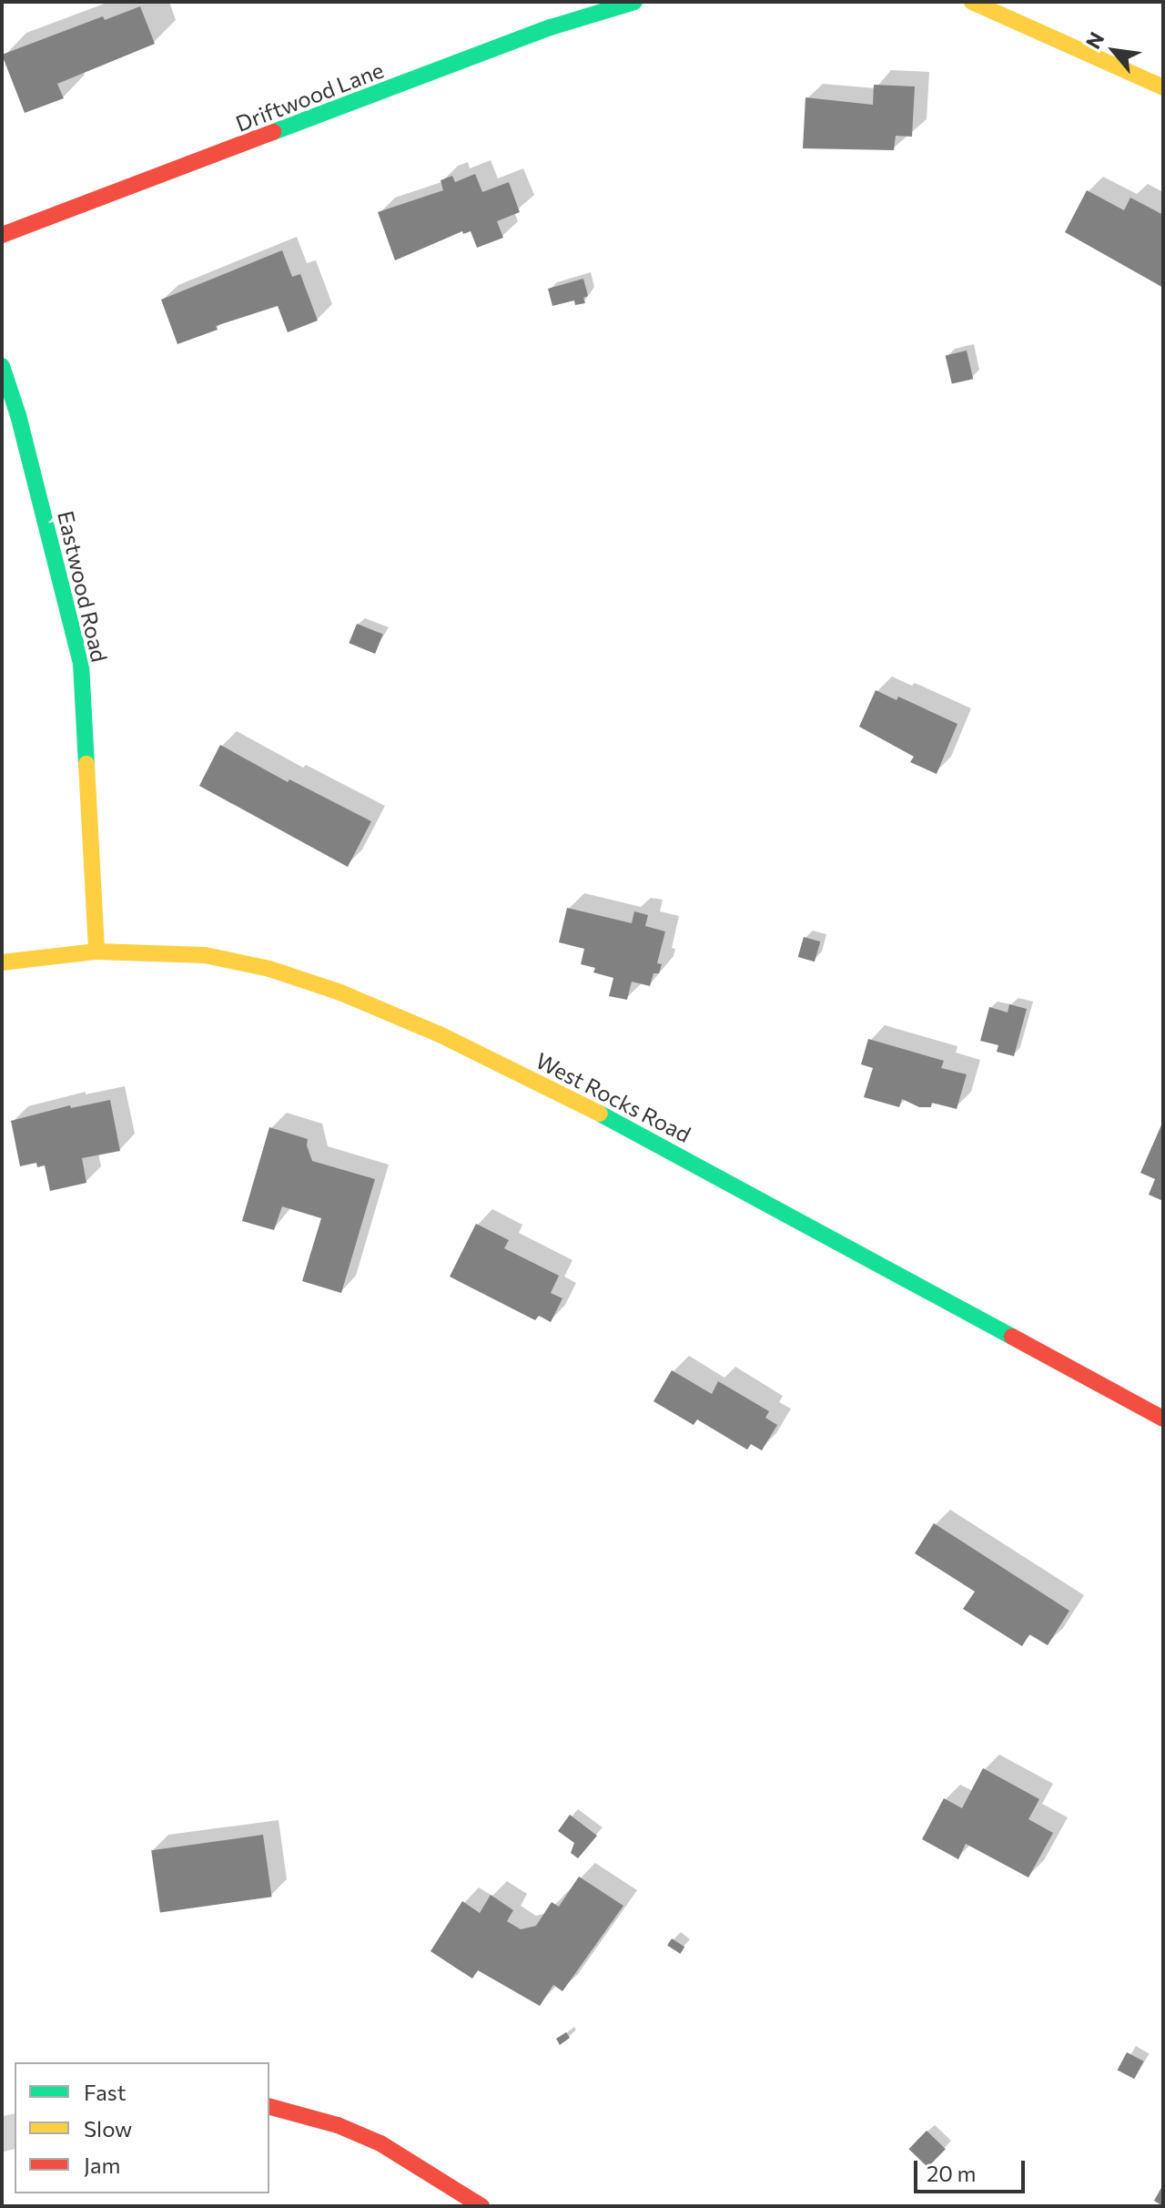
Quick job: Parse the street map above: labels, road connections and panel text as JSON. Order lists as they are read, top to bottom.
{
  "streets": {
    "street": ["Driftwood Lane", "Eastwood Road", "West Rocks Road"]
  },
  "crossings": [
    ["Eastwood Road", "West Rocks Road"]
  ],
  "legend": ["Fast", "Slow", "Jam"],
  "scale_bar": "20 m",
  "north": "top left"
}
